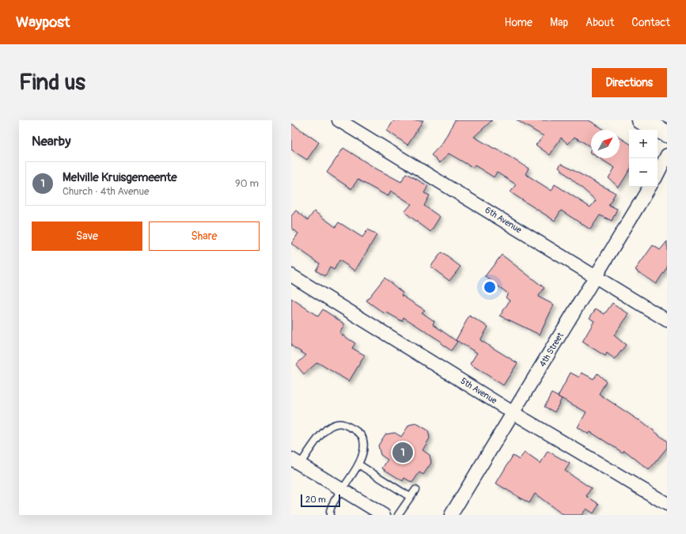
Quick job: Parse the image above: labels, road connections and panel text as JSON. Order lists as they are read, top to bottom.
{
  "streets": {
    "street": ["6th Avenue", "4th Street", "5th Avenue"]
  },
  "crossings": [
    ["6th Avenue", "4th Street"],
    ["4th Street", "5th Avenue"]
  ],
  "scale_bar": "20 m",
  "north": "top right",
  "page": {
    "header": "Waypost",
    "nav": [
      "Home",
      "Map",
      "About",
      "Contact"
    ],
    "buttons": [
      "Directions",
      ["Save", "Share"]
    ],
    "title": "Find us",
    "heading": "Nearby",
    "map_buttons": ["+", "−"],
    "list": [
      {
        "mark": "1",
        "name": "Melville Kruisgemeente",
        "note": "Church · 4th Avenue",
        "value": "90 m"
      }
    ],
    "pins": "1",
    "scale": "20 m"
  }
}
